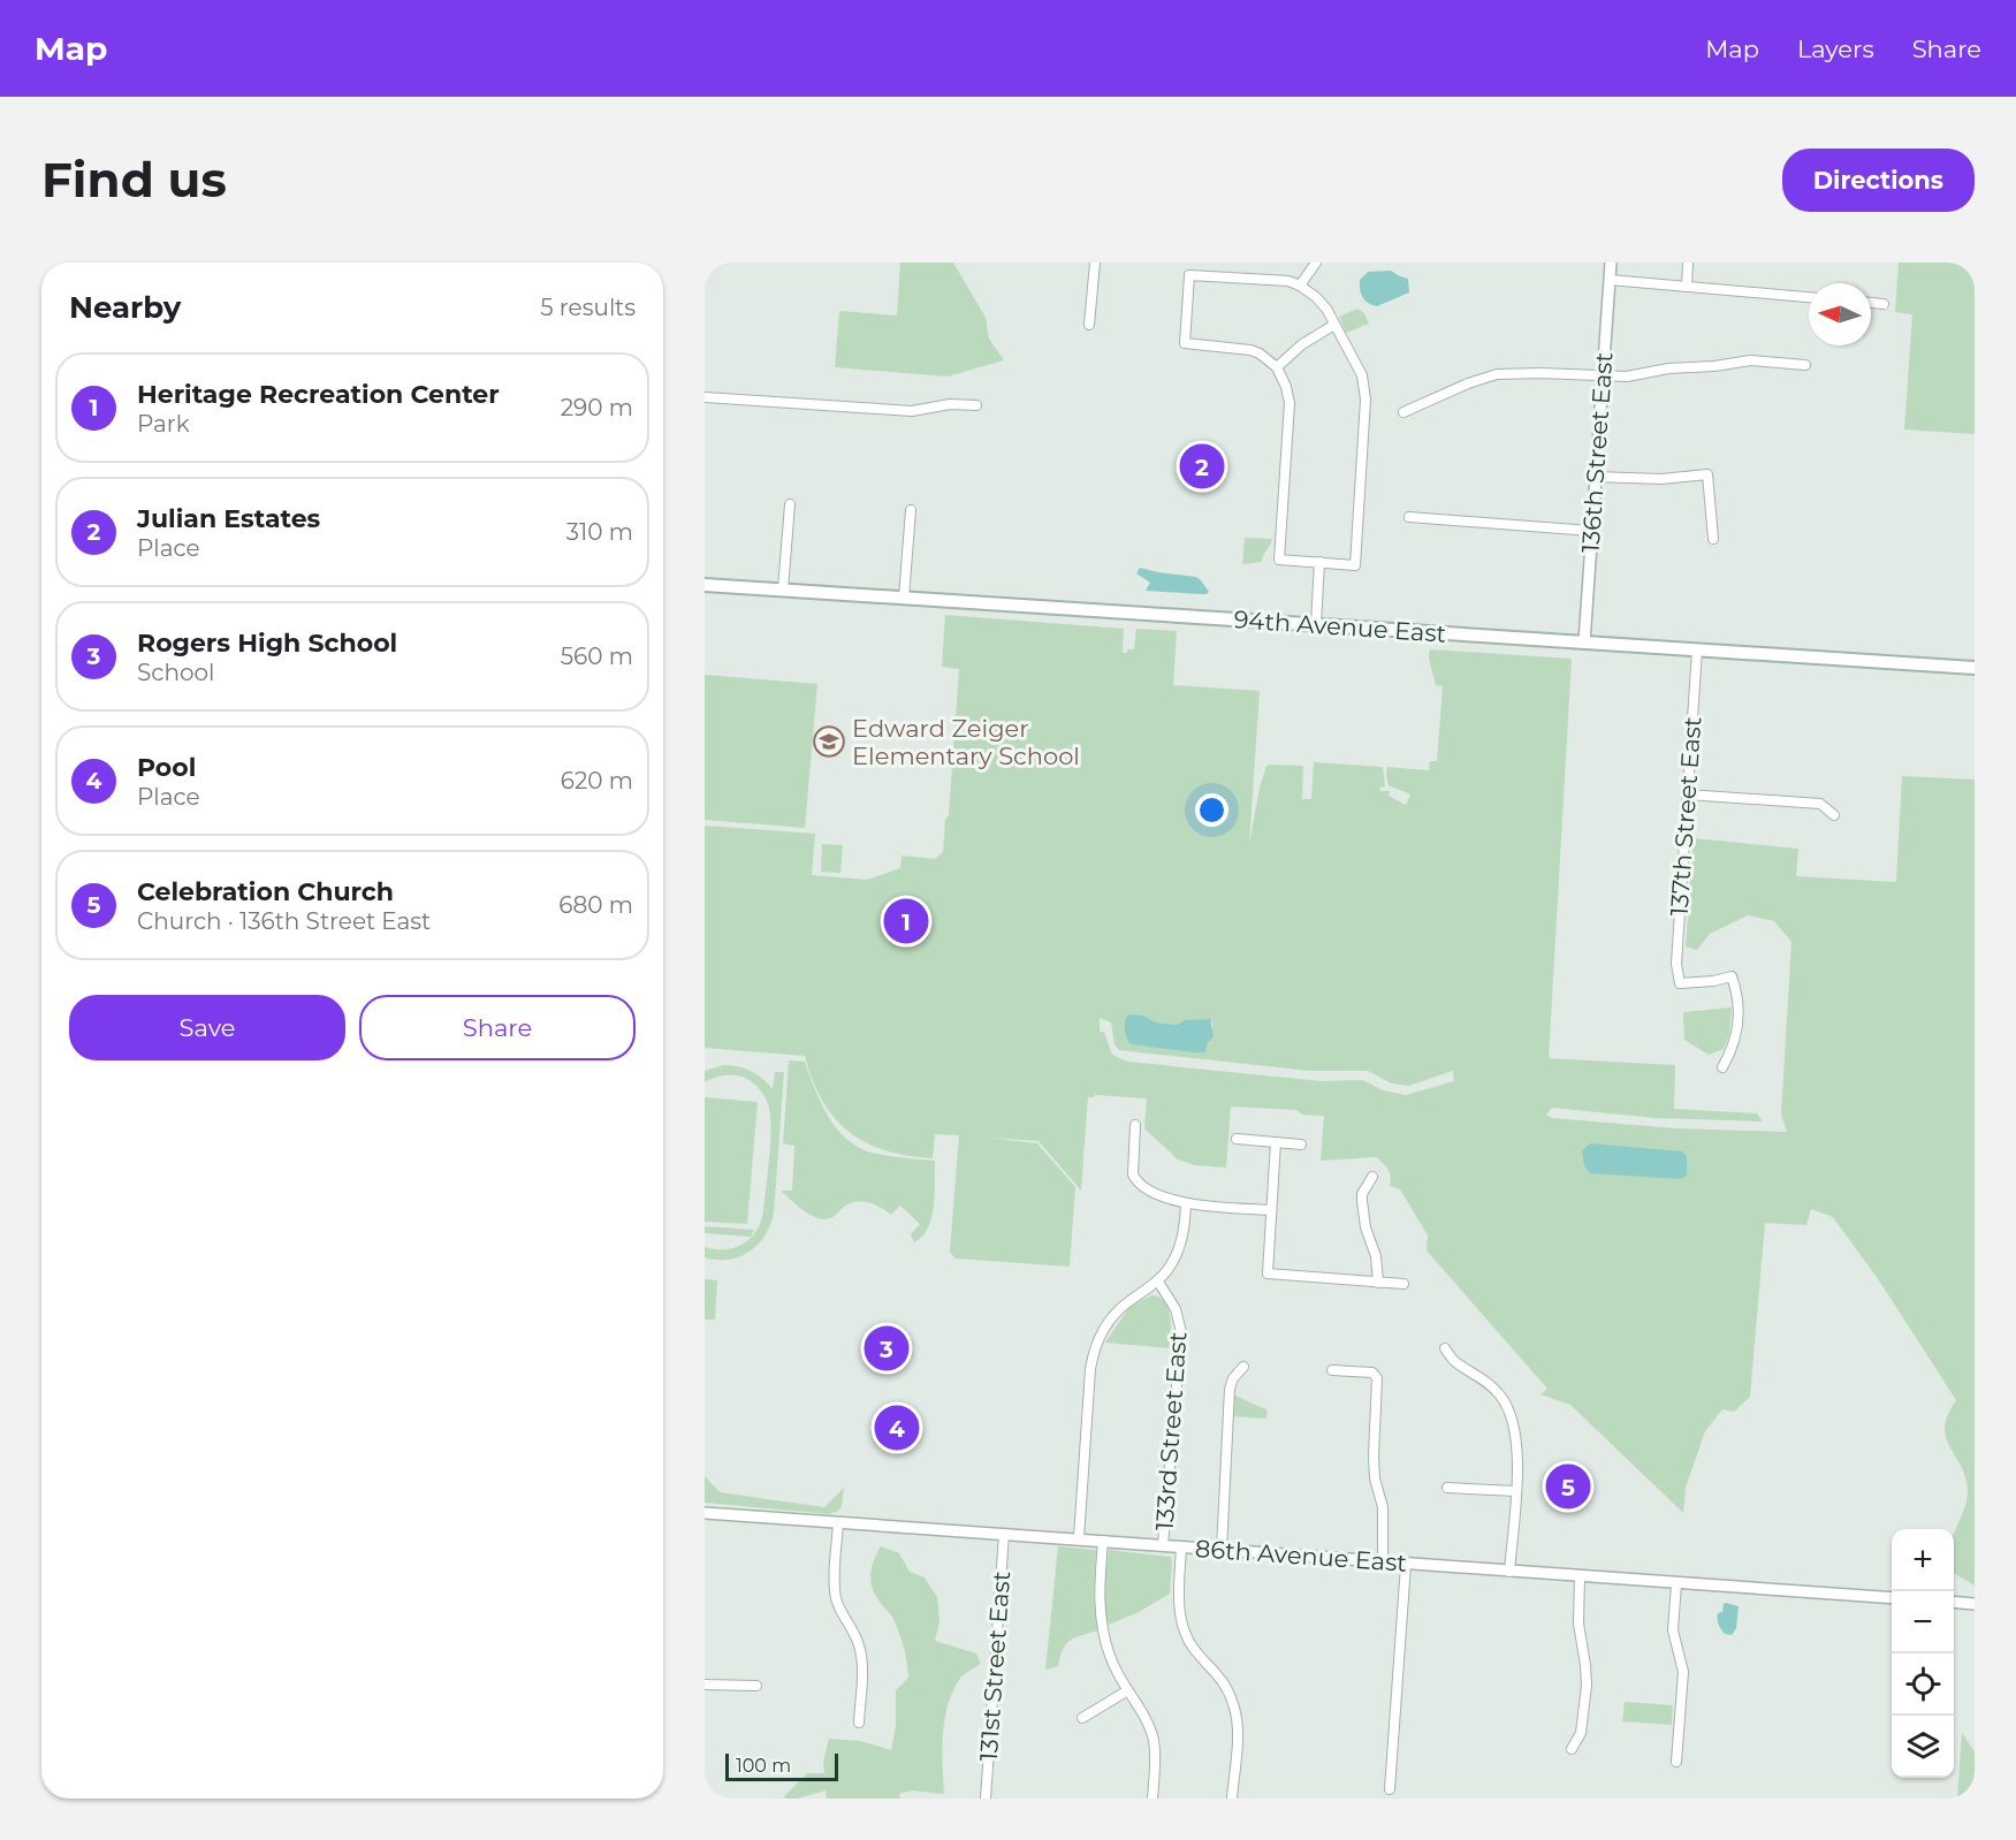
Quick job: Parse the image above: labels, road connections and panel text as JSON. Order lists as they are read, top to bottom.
{
  "streets": {
    "main road": ["94th Avenue East"],
    "street": [
      "136th Street East",
      "137th Street East",
      "133rd Street East",
      "86th Avenue East",
      "131st Street East"
    ]
  },
  "crossings": [
    ["136th Street East", "94th Avenue East"],
    ["94th Avenue East", "137th Street East"],
    ["133rd Street East", "86th Avenue East"],
    ["86th Avenue East", "131st Street East"]
  ],
  "places": {
    "school or university": ["Edward Zeiger Elementary School"]
  },
  "scale_bar": "100 m",
  "north": "left",
  "page": {
    "header": "Map",
    "nav": ["Map", "Layers", "Share"],
    "buttons": [
      "Directions",
      ["Save", "Share"]
    ],
    "title": "Find us",
    "heading": ["Nearby", "5 results"],
    "list": [
      {
        "mark": "1",
        "name": "Heritage Recreation Center",
        "note": "Park",
        "value": "290 m"
      },
      {
        "mark": "2",
        "name": "Julian Estates",
        "note": "Place",
        "value": "310 m"
      },
      {
        "mark": "3",
        "name": "Rogers High School",
        "note": "School",
        "value": "560 m"
      },
      {
        "mark": "4",
        "name": "Pool",
        "note": "Place",
        "value": "620 m"
      },
      {
        "mark": "5",
        "name": "Celebration Church",
        "note": "Church · 136th Street East",
        "value": "680 m"
      }
    ],
    "pins": [
      "2",
      "1",
      "3",
      "4",
      "5"
    ],
    "map_buttons": ["+", "−"],
    "scale": "100 m"
  }
}
